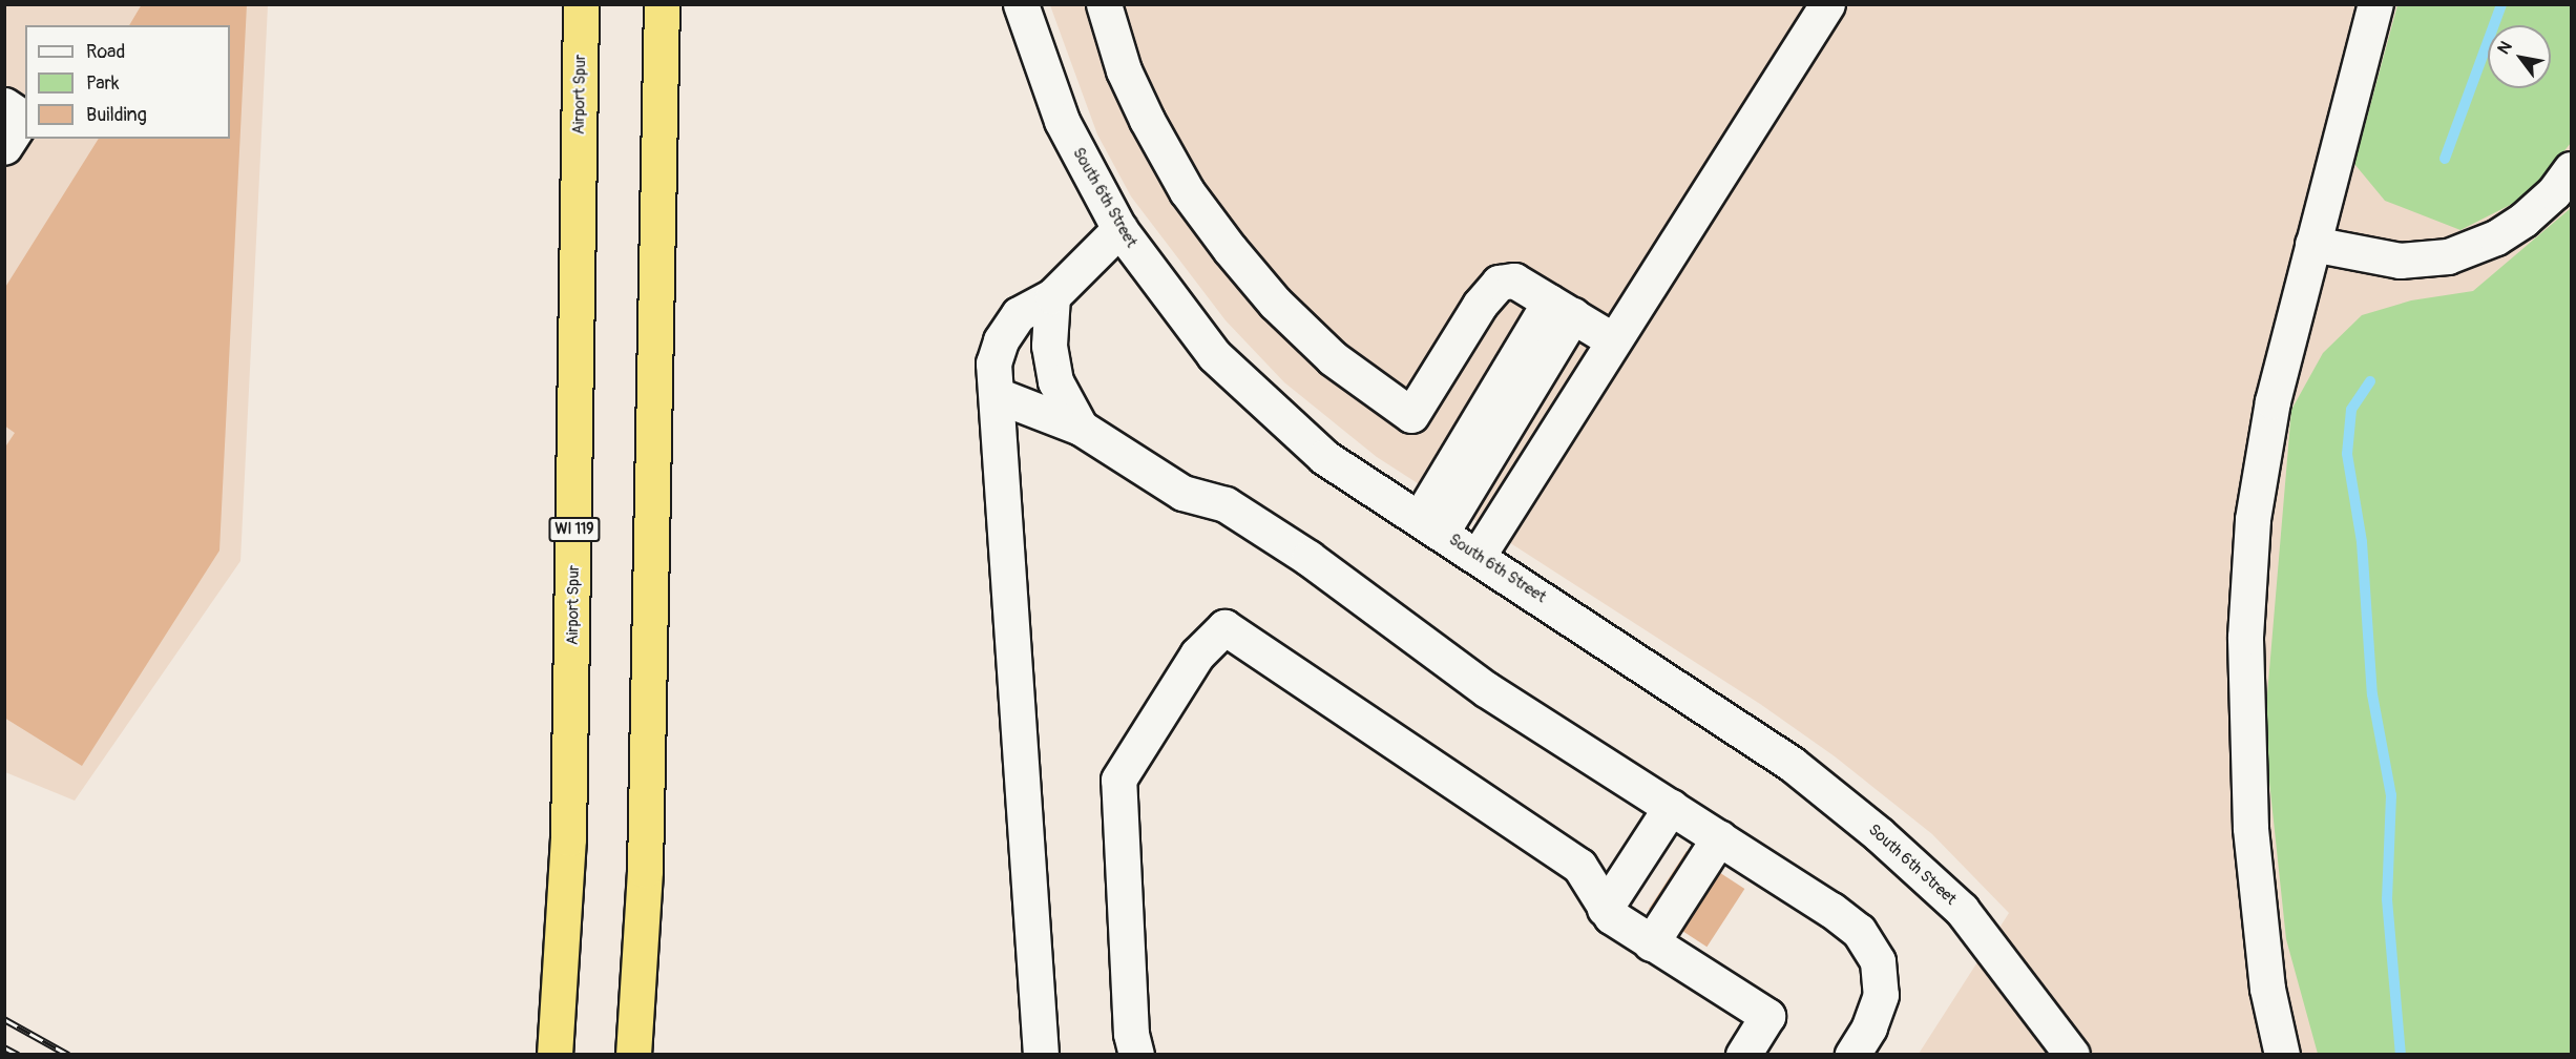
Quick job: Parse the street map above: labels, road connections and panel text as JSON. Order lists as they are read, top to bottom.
{
  "streets": {
    "highway": ["Airport Spur", "WI 119"],
    "street": ["South 6th Street"]
  },
  "legend": ["Road", "Park", "Building"],
  "north": "top left"
}
